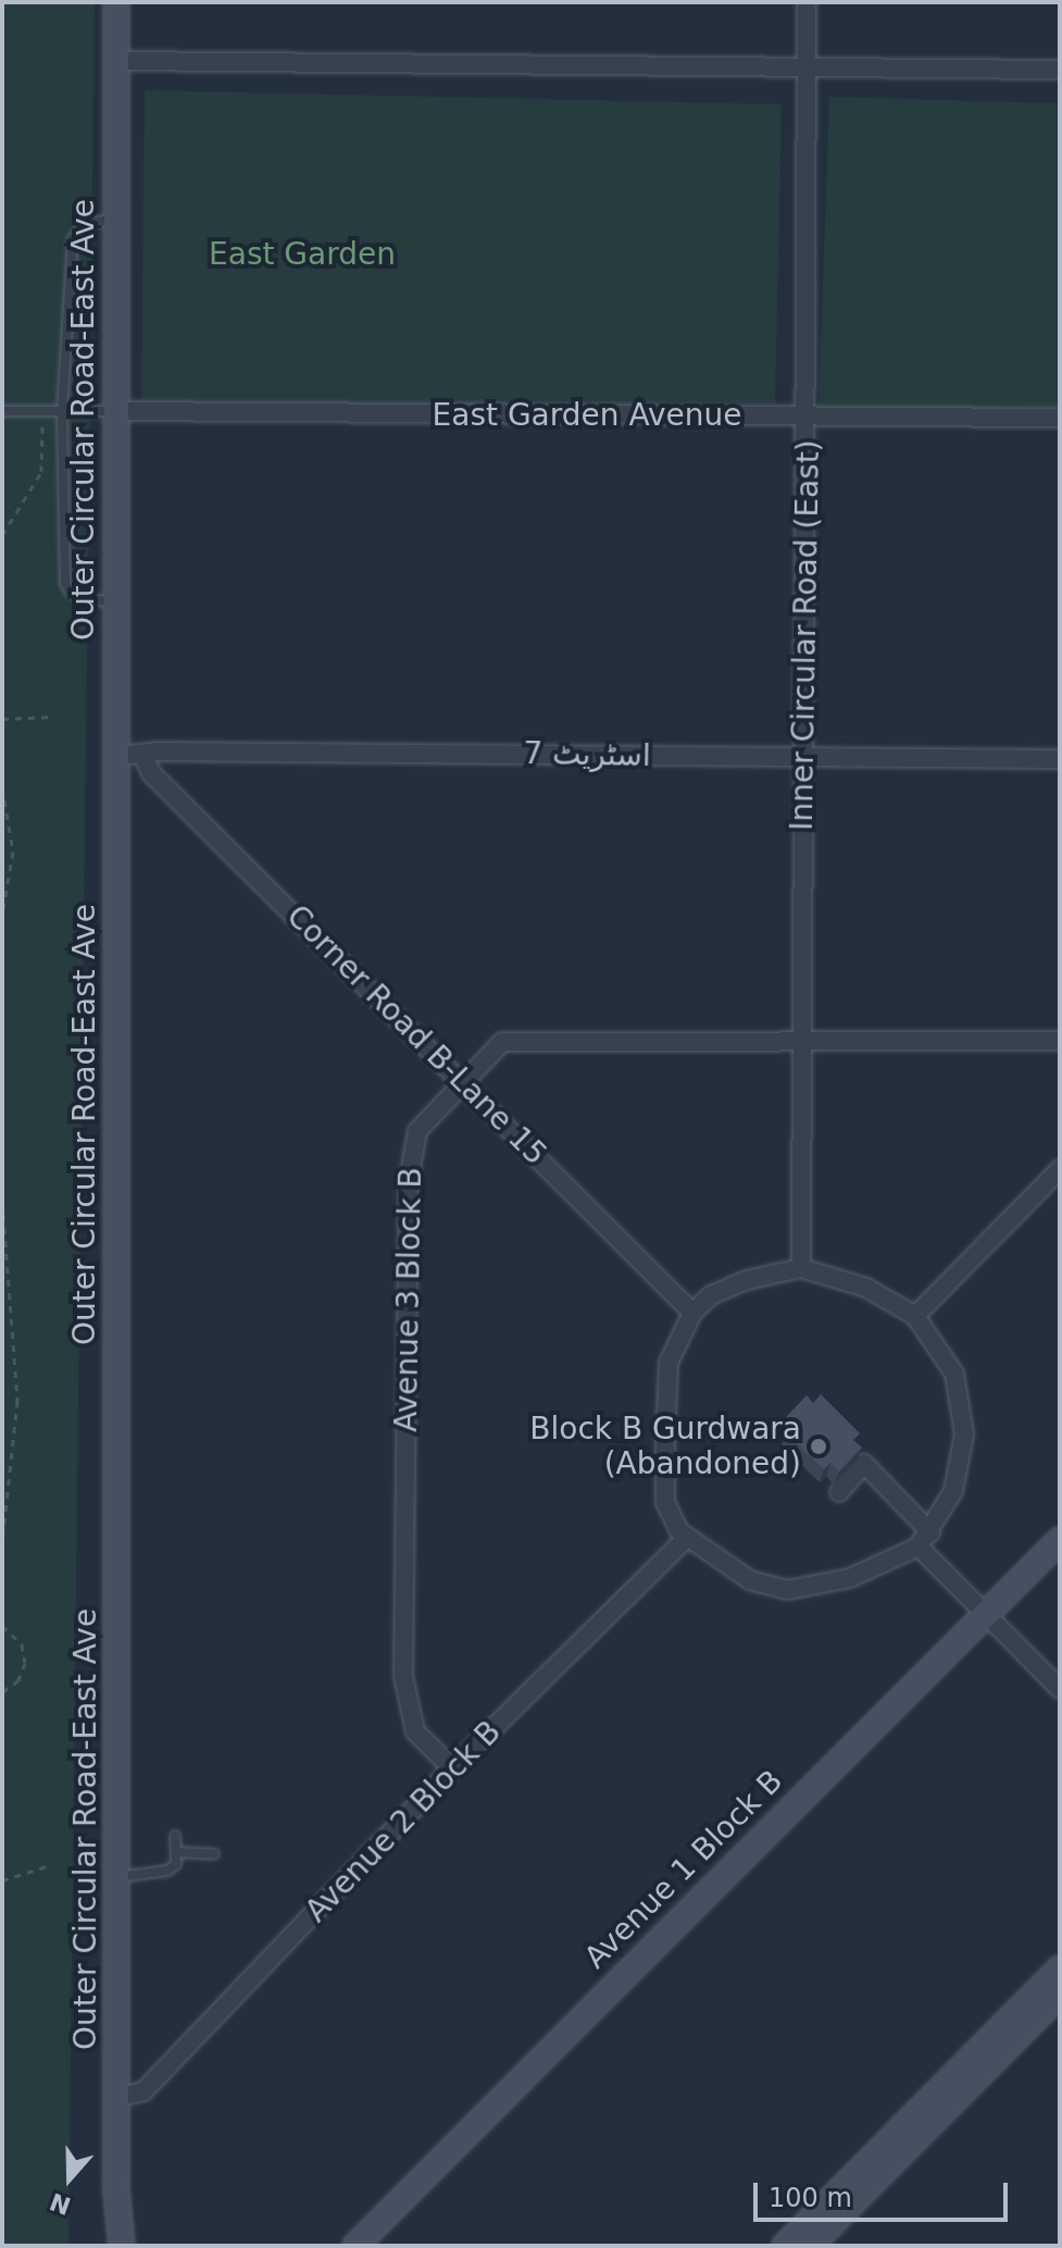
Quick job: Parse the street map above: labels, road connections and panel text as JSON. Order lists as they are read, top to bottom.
{
  "streets": {
    "street": [
      "East Garden Avenue",
      "Outer Circular Road-East Ave",
      "Inner Circular Road (East)",
      "اسٹریٹ 7",
      "Corner Road B-Lane 15",
      "Avenue 3 Block B",
      "Avenue 2 Block B",
      "Avenue 1 Block B"
    ]
  },
  "crossings": [
    ["East Garden Avenue", "Outer Circular Road-East Ave"],
    ["East Garden Avenue", "Inner Circular Road (East)"],
    ["Outer Circular Road-East Ave", "اسٹریٹ 7"],
    ["Outer Circular Road-East Ave", "Avenue 2 Block B"],
    ["Inner Circular Road (East)", "اسٹریٹ 7"],
    ["Inner Circular Road (East)", "Avenue 3 Block B"],
    ["اسٹریٹ 7", "Corner Road B-Lane 15"],
    ["Corner Road B-Lane 15", "Avenue 3 Block B"],
    ["Avenue 3 Block B", "Avenue 2 Block B"]
  ],
  "parks": ["East Garden"],
  "places": ["Block B Gurdwara (Abandoned)"],
  "scale_bar": "100 m",
  "north": "bottom"
}
